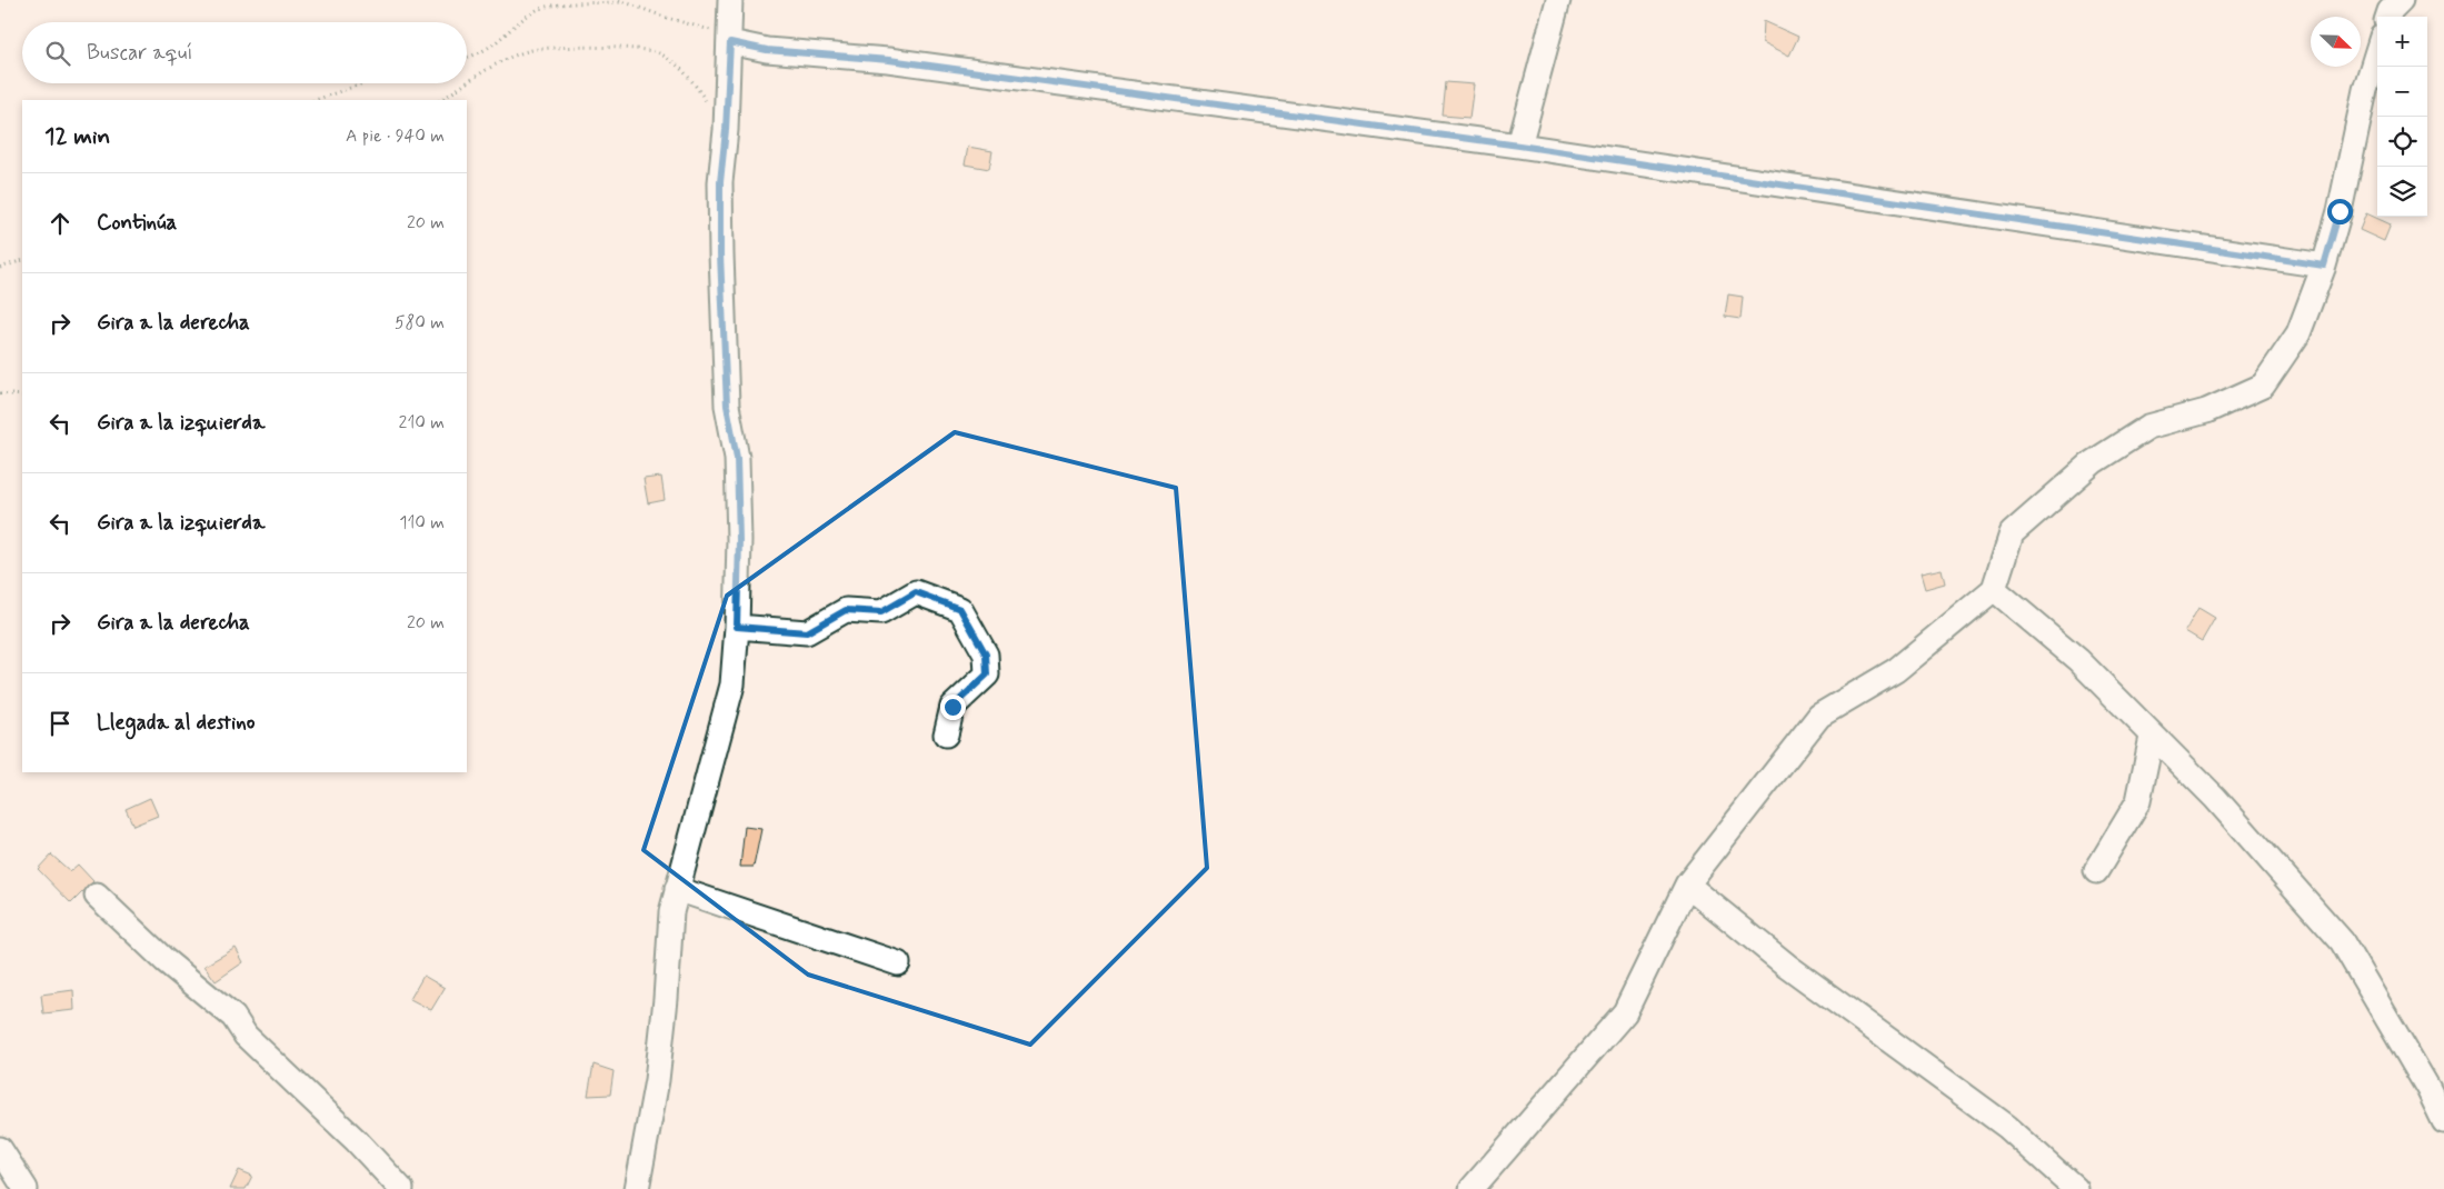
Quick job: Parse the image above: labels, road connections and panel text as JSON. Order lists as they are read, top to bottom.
{
  "north": "bottom right",
  "page": {
    "map_buttons": ["+", "−"],
    "search": "Buscar aquí",
    "heading": ["12 min", "A pie · 940 m"],
    "list": [
      ["Continúa", "20 m"],
      ["Gira a la derecha", "580 m"],
      ["Gira a la izquierda", "210 m"],
      ["Gira a la izquierda", "110 m"],
      ["Gira a la derecha", "20 m"],
      "Llegada al destino"
    ]
  }
}
